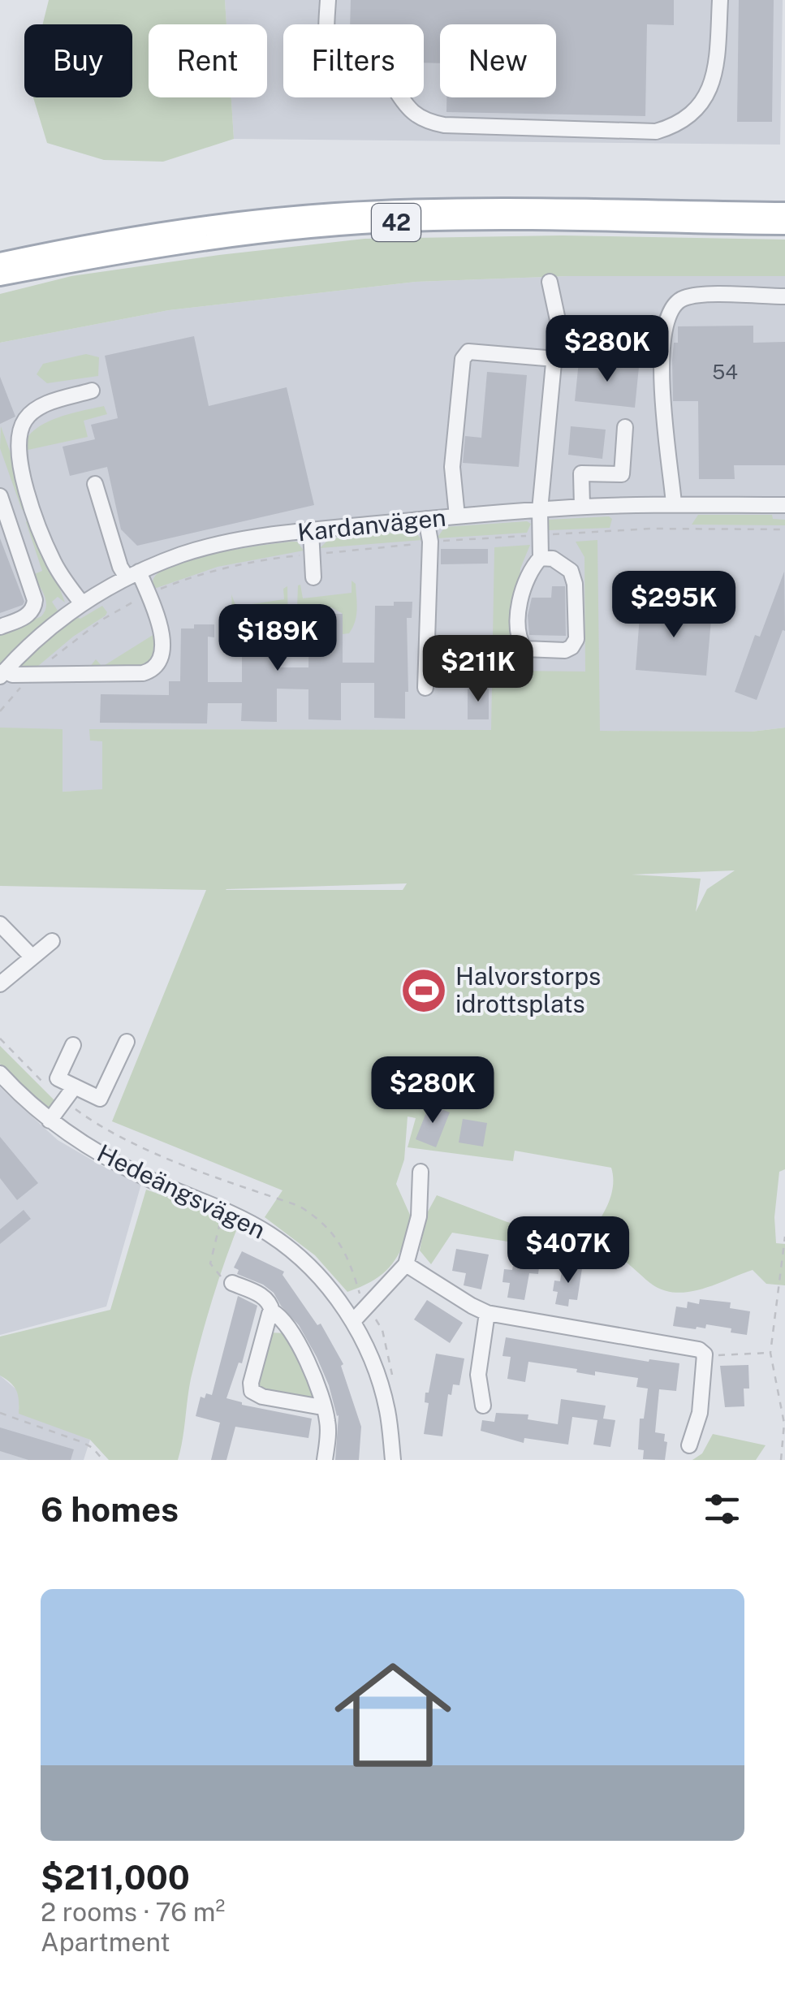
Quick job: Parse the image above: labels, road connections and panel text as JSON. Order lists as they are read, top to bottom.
{
  "streets": {
    "main road": ["42"],
    "street": ["Kardanvägen", "Hedeängsvägen"]
  },
  "places": {
    "sports": ["Halvorstorps idrottsplats"]
  },
  "house_numbers": ["54"],
  "page": {
    "chip": [
      "Buy",
      "Rent",
      "Filters",
      "New"
    ],
    "price": [
      "$280K",
      "$295K",
      "$189K",
      "$211K",
      "$280K",
      "$407K"
    ],
    "heading": "6 homes",
    "list": [
      {
        "name": "$211,000",
        "note": "2 rooms · 76 m² · Apartment"
      }
    ]
  }
}
